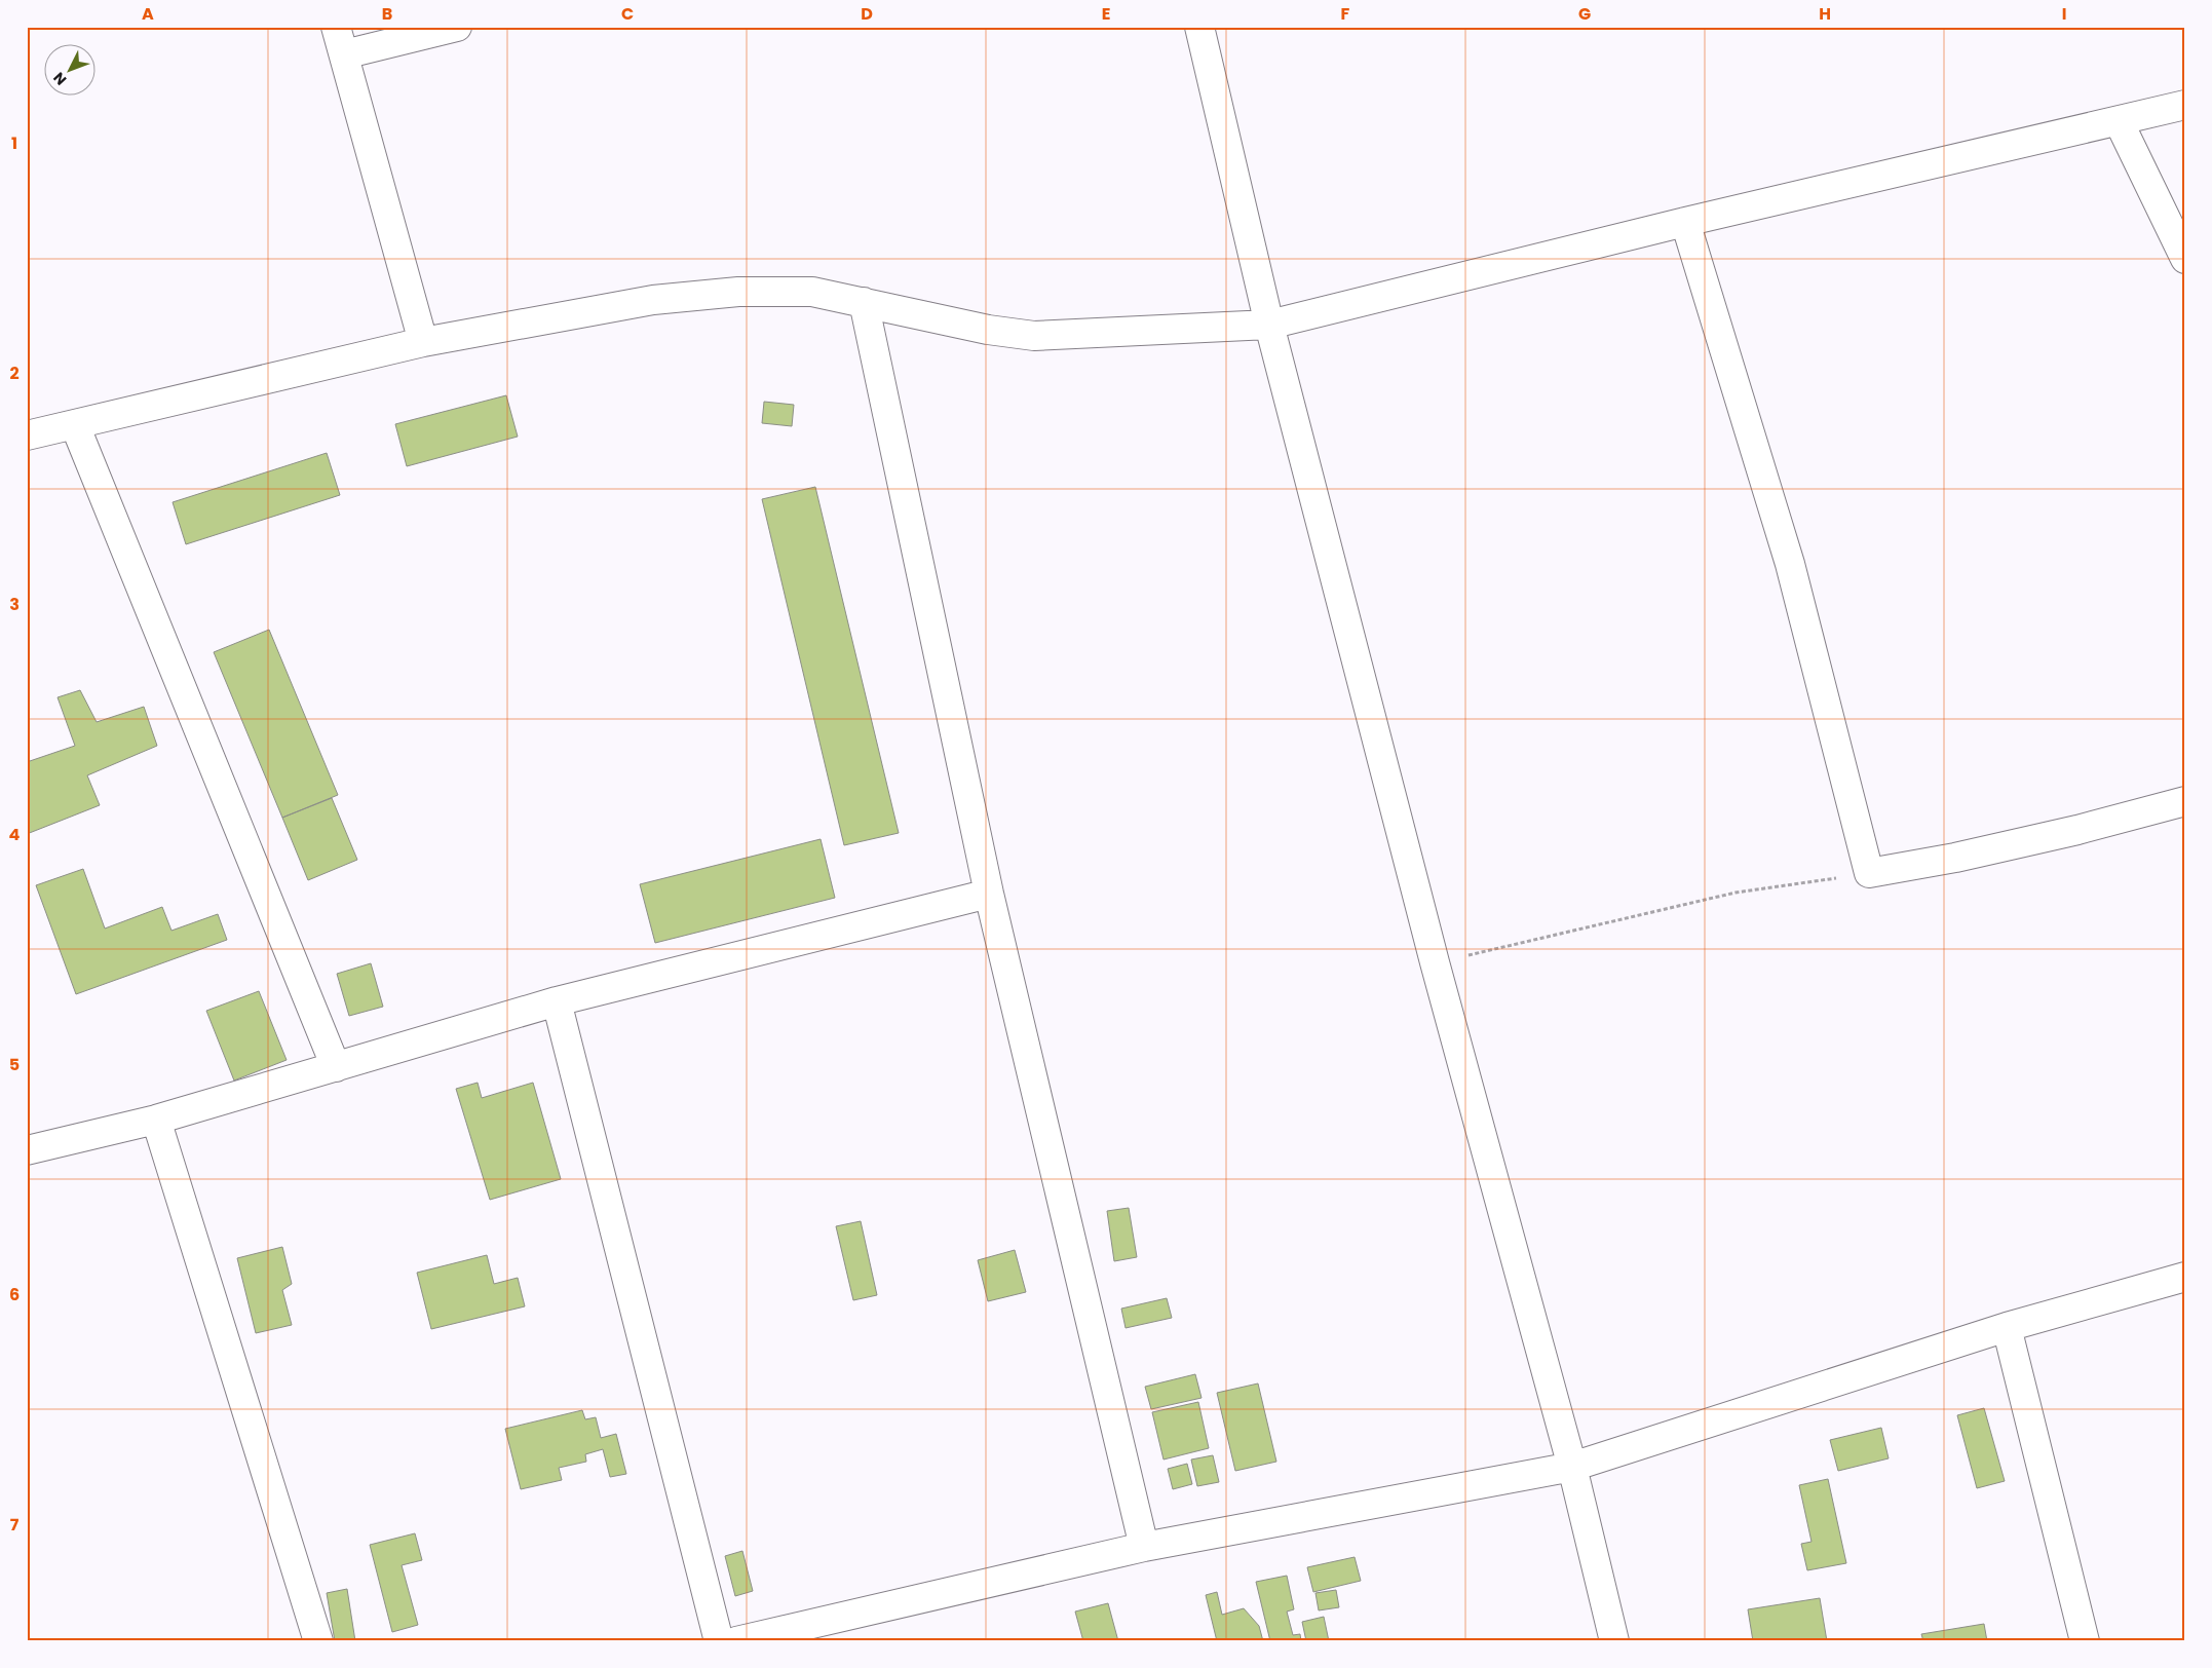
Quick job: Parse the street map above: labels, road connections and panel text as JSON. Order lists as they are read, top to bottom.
{
  "north": "bottom left",
  "grid": {
    "columns": [
      "A",
      "B",
      "C",
      "D",
      "E",
      "F",
      "G",
      "H",
      "I"
    ],
    "rows": [
      "1",
      "2",
      "3",
      "4",
      "5",
      "6",
      "7"
    ]
  }
}
